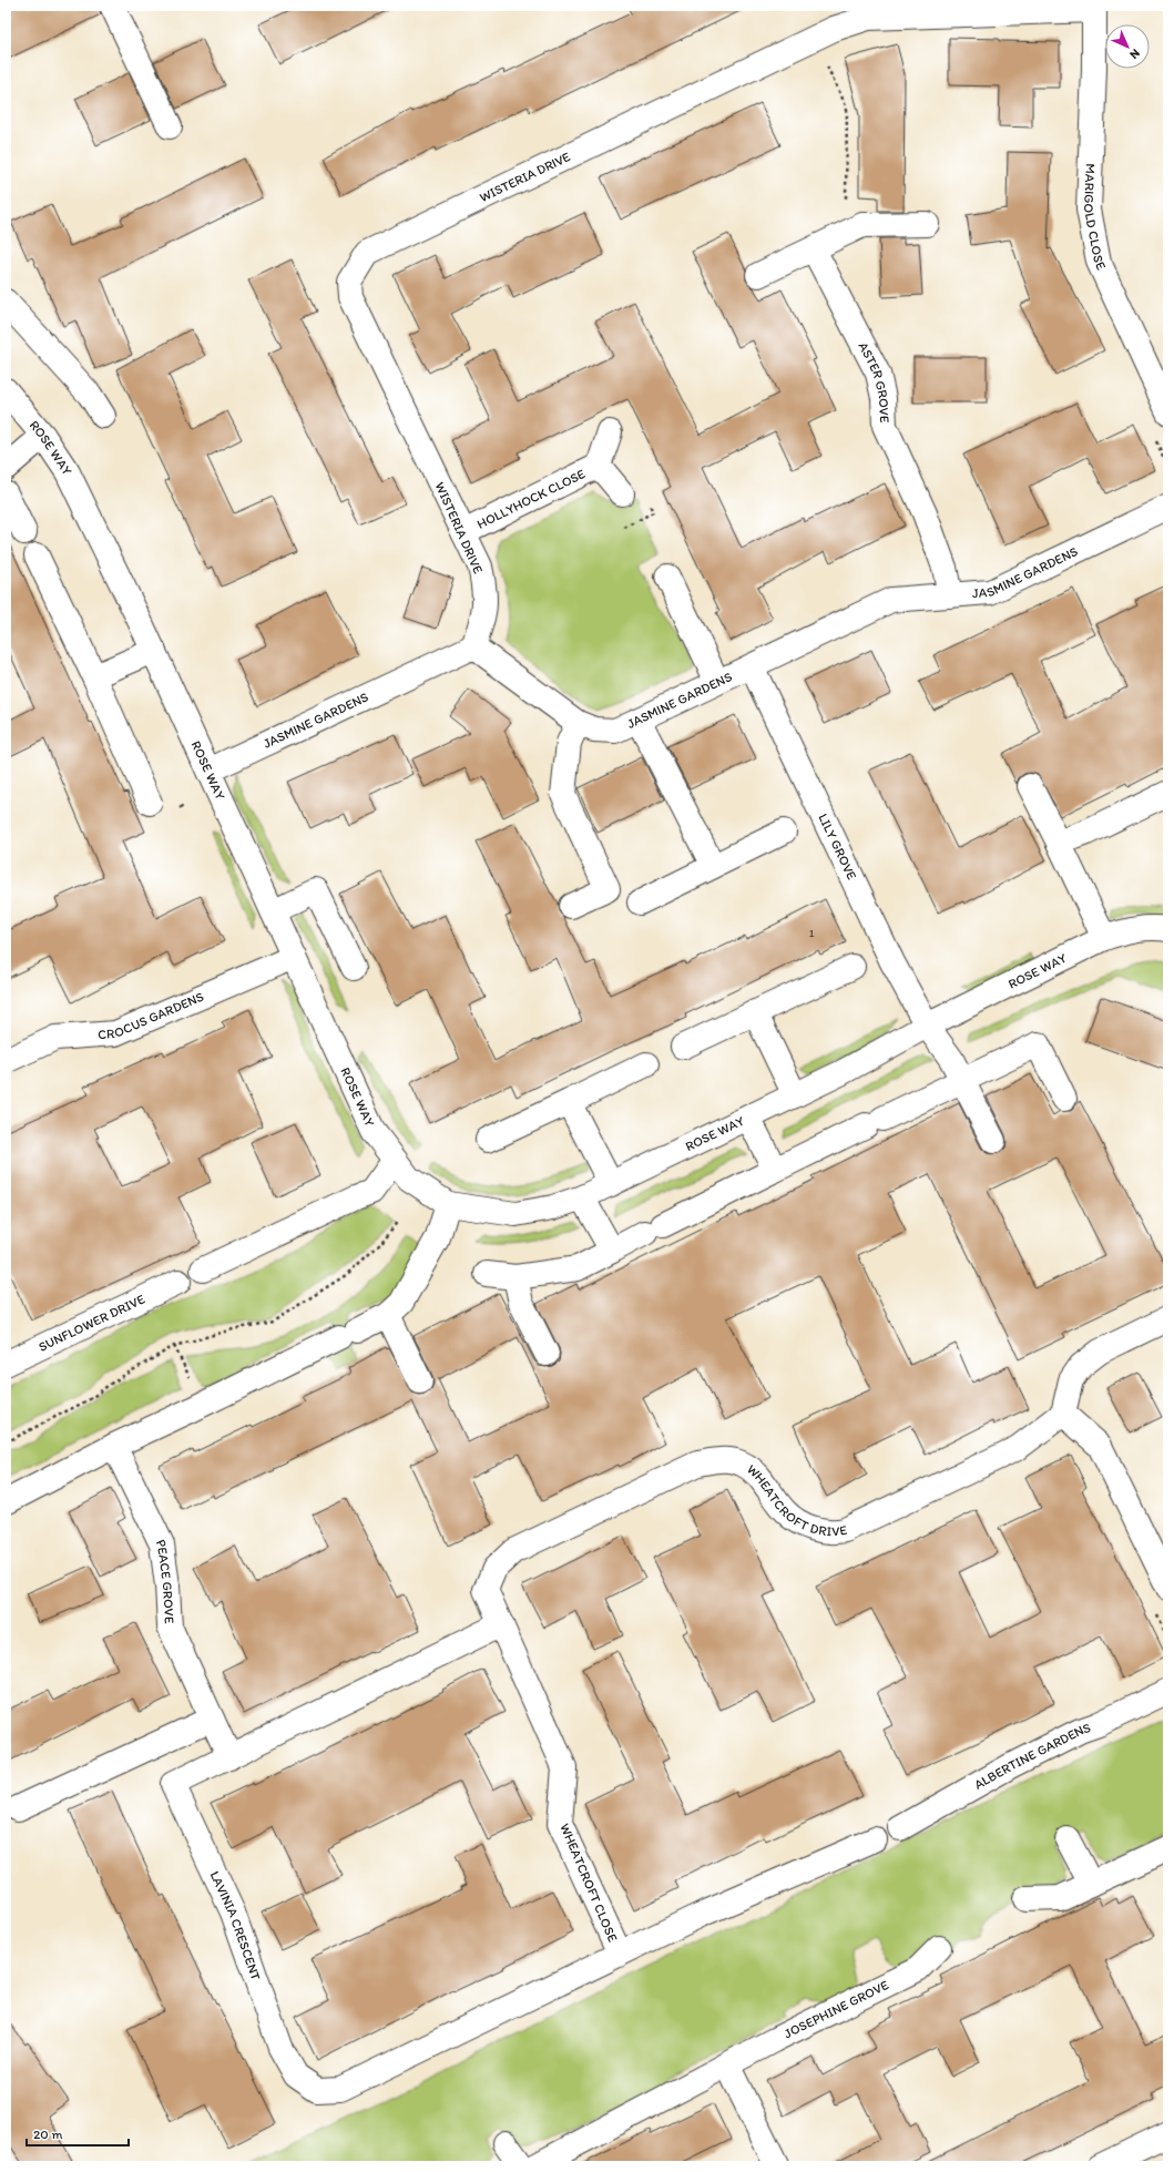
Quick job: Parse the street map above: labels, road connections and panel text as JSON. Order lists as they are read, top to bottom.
{
  "streets": {
    "street": [
      "WISTERIA DRIVE",
      "MARIGOLD CLOSE",
      "ASTER GROVE",
      "ROSE WAY",
      "HOLLYHOCK CLOSE",
      "JASMINE GARDENS",
      "LILY GROVE",
      "CROCUS GARDENS",
      "SUNFLOWER DRIVE",
      "WHEATCROFT DRIVE",
      "PEACE GROVE",
      "ALBERTINE GARDENS",
      "WHEATCROFT CLOSE",
      "LAVINIA CRESCENT",
      "JOSEPHINE GROVE"
    ]
  },
  "crossings": [
    ["WISTERIA DRIVE", "MARIGOLD CLOSE"],
    ["WISTERIA DRIVE", "HOLLYHOCK CLOSE"],
    ["WISTERIA DRIVE", "JASMINE GARDENS"],
    ["ASTER GROVE", "JASMINE GARDENS"],
    ["ROSE WAY", "JASMINE GARDENS"],
    ["ROSE WAY", "LILY GROVE"],
    ["ROSE WAY", "CROCUS GARDENS"],
    ["JASMINE GARDENS", "LILY GROVE"],
    ["WHEATCROFT DRIVE", "WHEATCROFT CLOSE"],
    ["WHEATCROFT DRIVE", "LAVINIA CRESCENT"],
    ["PEACE GROVE", "LAVINIA CRESCENT"],
    ["WHEATCROFT CLOSE", "LAVINIA CRESCENT"]
  ],
  "house_numbers": ["1"],
  "scale_bar": "20 m",
  "north": "bottom right"
}
